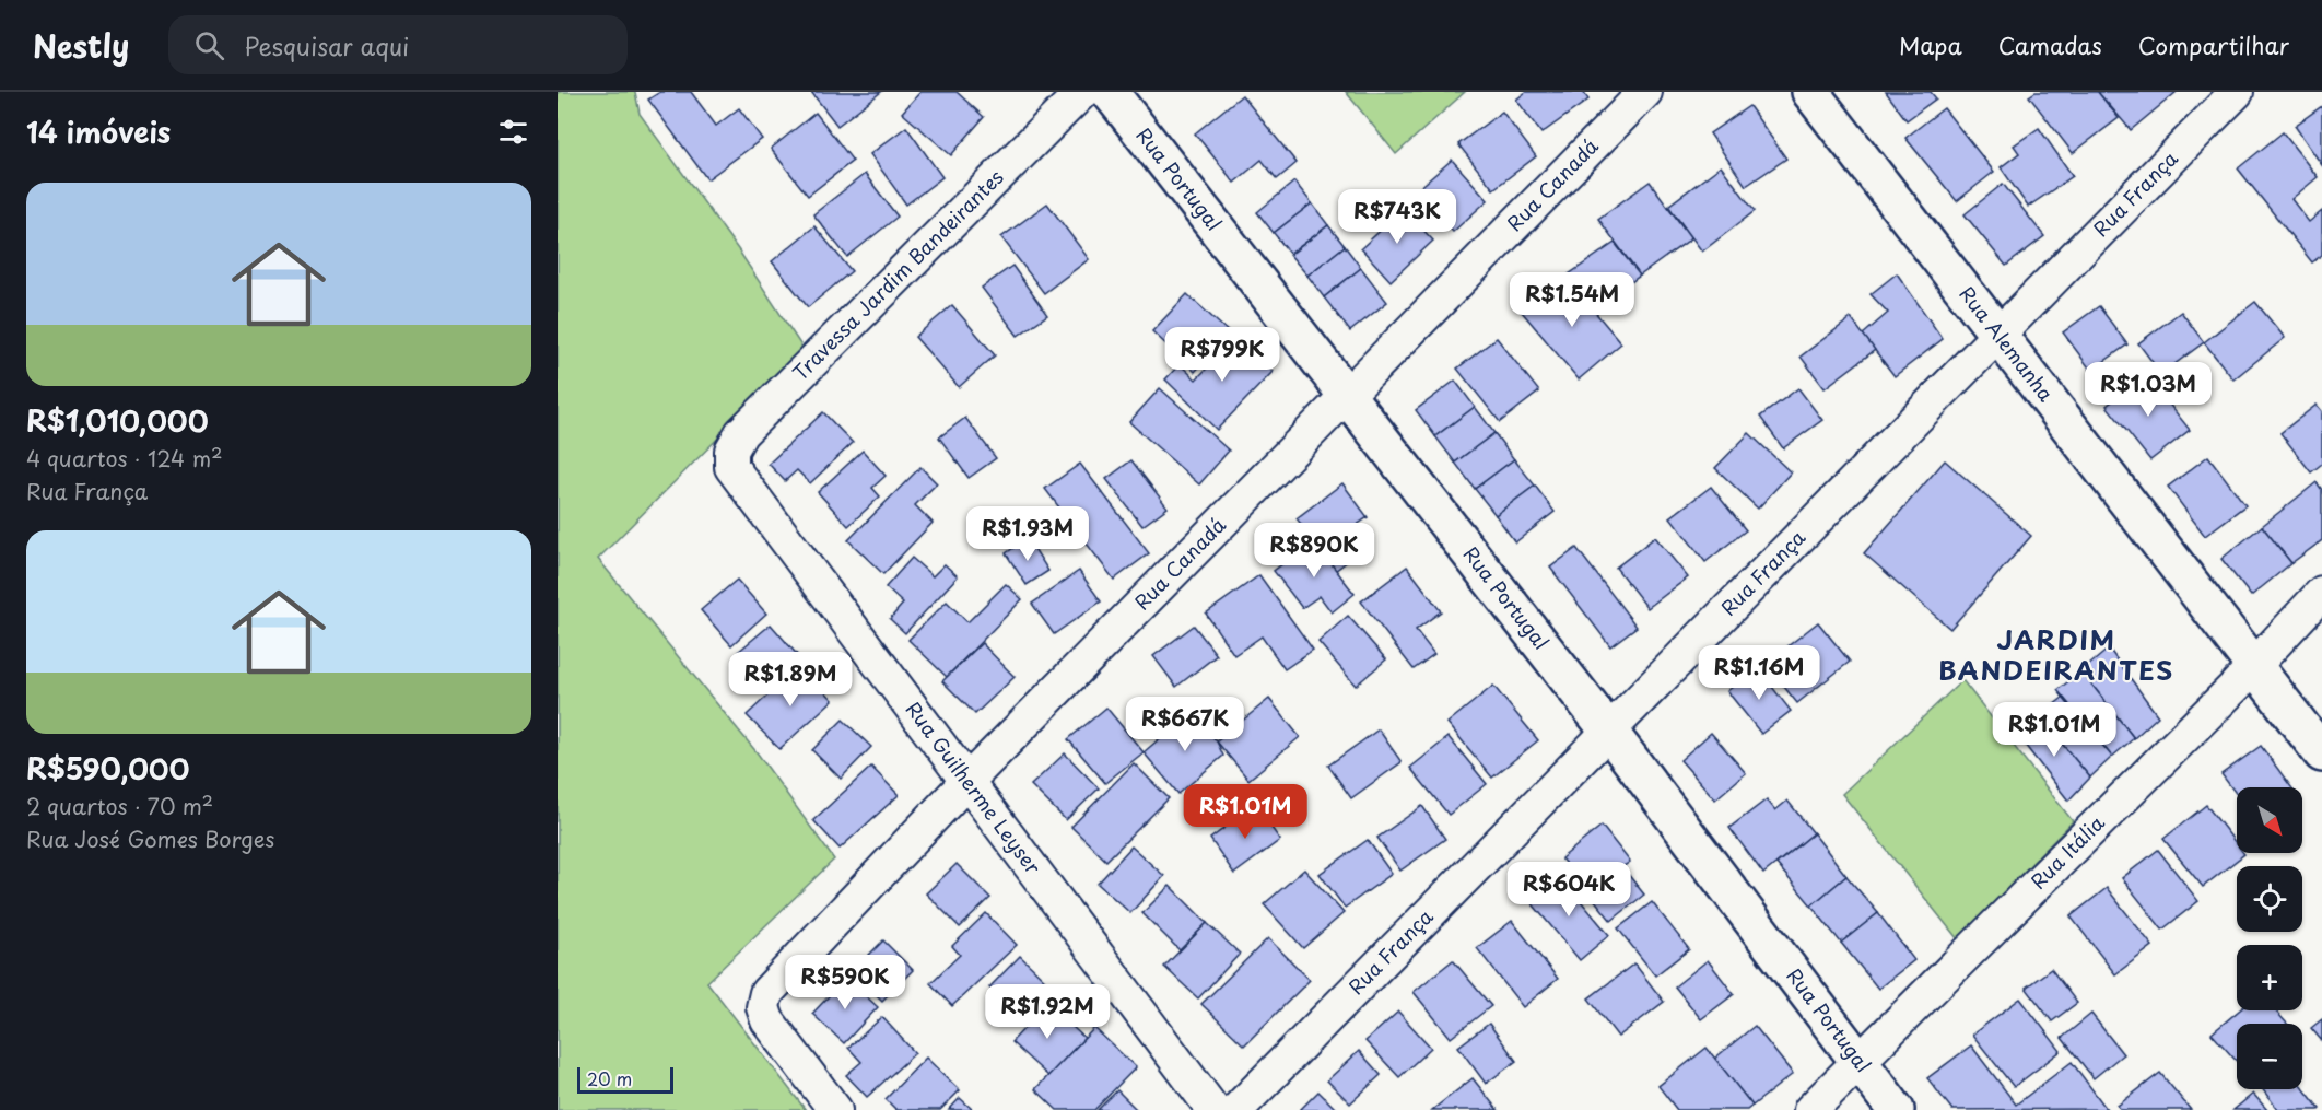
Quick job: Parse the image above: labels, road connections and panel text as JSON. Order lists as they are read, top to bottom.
{
  "streets": {
    "street": [
      "Rua Portugal",
      "Rua Canadá",
      "Rua França",
      "Travessa Jardim Bandeirantes",
      "Rua Alemanha",
      "Rua Guilherme Leyser",
      "Rua Itália"
    ]
  },
  "crossings": [
    ["Rua Portugal", "Rua Canadá"],
    ["Rua Portugal", "Rua França"],
    ["Rua Portugal", "Rua Itália"],
    ["Rua Canadá", "Rua Guilherme Leyser"],
    ["Rua França", "Rua Alemanha"],
    ["Travessa Jardim Bandeirantes", "Rua Guilherme Leyser"],
    ["Rua Alemanha", "Rua Itália"]
  ],
  "districts": ["JARDIM BANDEIRANTES"],
  "scale_bar": "20 m",
  "north": "bottom right",
  "page": {
    "header": "Nestly",
    "search": "Pesquisar aqui",
    "nav": ["Mapa", "Camadas", "Compartilhar"],
    "heading": "14 imóveis",
    "list": [
      {
        "name": "R$1,010,000",
        "note": "4 quartos · 124 m² · Rua França"
      },
      {
        "name": "R$590,000",
        "note": "2 quartos · 70 m² · Rua José Gomes Borges"
      }
    ],
    "price": [
      "R$743K",
      "R$1.54M",
      "R$799K",
      "R$1.03M",
      "R$1.93M",
      "R$890K",
      "R$1.16M",
      "R$1.89M",
      "R$667K",
      "R$1.01M",
      "R$1.01M",
      "R$604K",
      "R$590K",
      "R$1.92M"
    ],
    "map_buttons": ["+", "−"],
    "scale": "20 m"
  }
}
